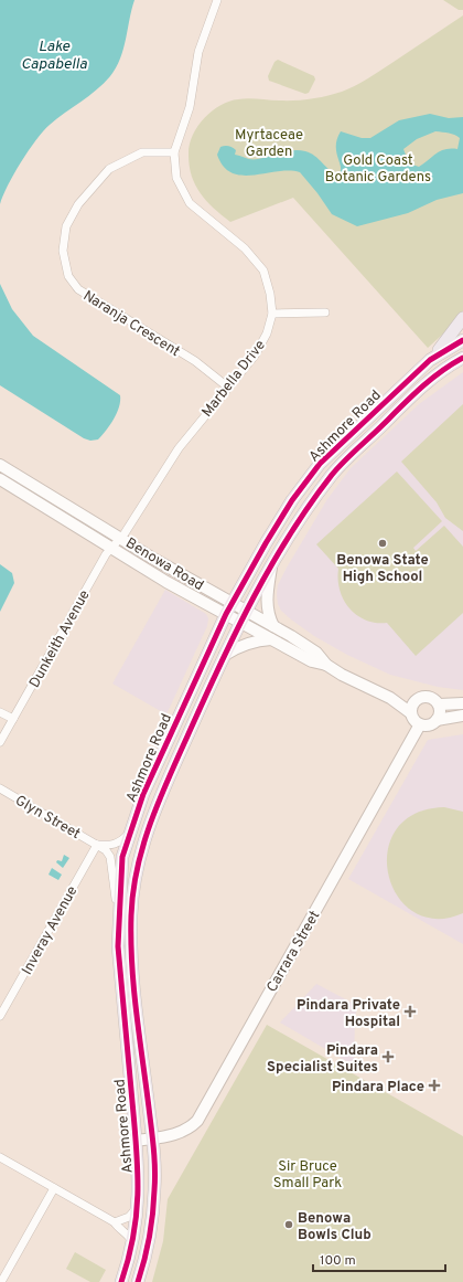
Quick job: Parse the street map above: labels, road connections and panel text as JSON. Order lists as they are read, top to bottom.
{
  "streets": {
    "main road": ["Ashmore Road", "Benowa Road", "Carrara Street"],
    "street": [
      "Naranja Crescent",
      "Marbella Drive",
      "Dunkeith Avenue",
      "Glyn Street",
      "Inveray Avenue"
    ]
  },
  "crossings": [
    ["Naranja Crescent", "Marbella Drive"],
    ["Marbella Drive", "Benowa Road"],
    ["Marbella Drive", "Dunkeith Avenue"],
    ["Ashmore Road", "Benowa Road"],
    ["Ashmore Road", "Glyn Street"],
    ["Ashmore Road", "Carrara Street"],
    ["Benowa Road", "Dunkeith Avenue"],
    ["Benowa Road", "Carrara Street"],
    ["Glyn Street", "Inveray Avenue"]
  ],
  "water": ["Lake Capabella"],
  "parks": ["Myrtaceae Garden", "Gold Coast Botanic Gardens", "Sir Bruce Small Park"],
  "places": {
    "other": ["Benowa State High School", "Benowa Bowls Club"],
    "health": ["Pindara Private Hospital", "Pindara Specialist Suites", "Pindara Place"]
  },
  "scale_bar": "100 m"
}
